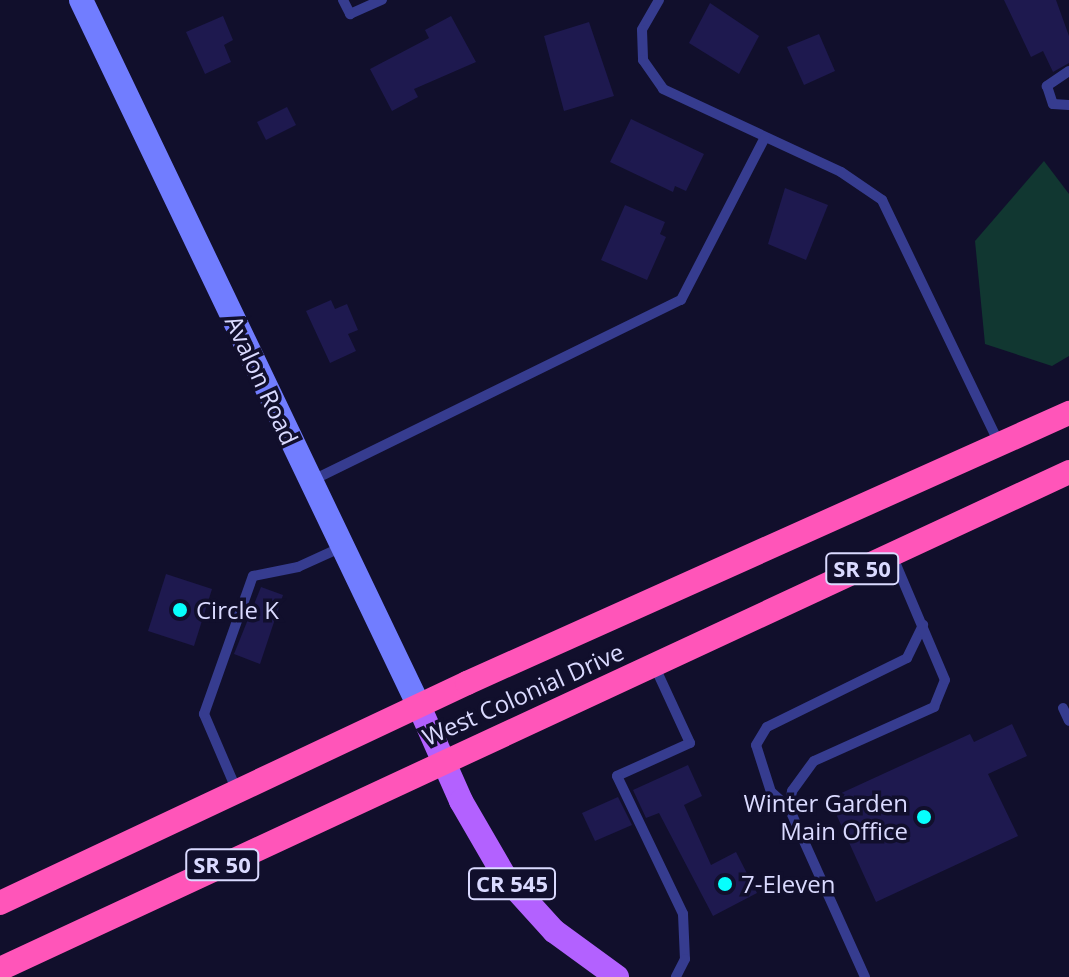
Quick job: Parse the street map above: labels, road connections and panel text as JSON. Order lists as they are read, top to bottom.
{
  "streets": {
    "highway": ["SR 50", "West Colonial Drive"],
    "main road": ["Avalon Road", "CR 545"]
  },
  "crossings": [
    ["Avalon Road", "West Colonial Drive"],
    ["Avalon Road", "CR 545"],
    ["West Colonial Drive", "CR 545"]
  ],
  "places": ["Circle K", "Winter Garden Main Office", "7-Eleven"]
}
